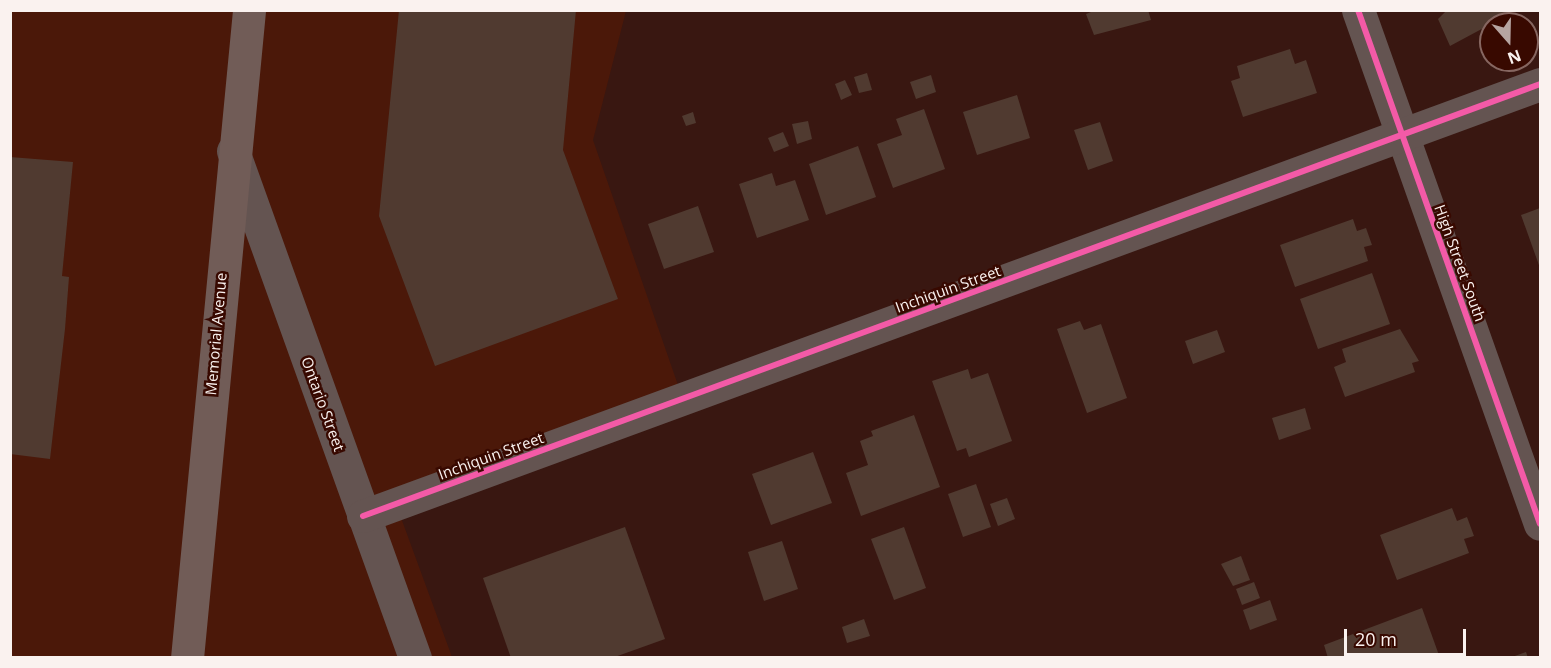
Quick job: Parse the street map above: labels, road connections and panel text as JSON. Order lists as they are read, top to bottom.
{
  "streets": {
    "main road": ["Memorial Avenue"],
    "street": ["High Street South", "Inchiquin Street", "Ontario Street"]
  },
  "crossings": [
    ["High Street South", "Inchiquin Street"],
    ["Inchiquin Street", "Ontario Street"],
    ["Memorial Avenue", "Ontario Street"]
  ],
  "scale_bar": "20 m",
  "north": "bottom"
}
